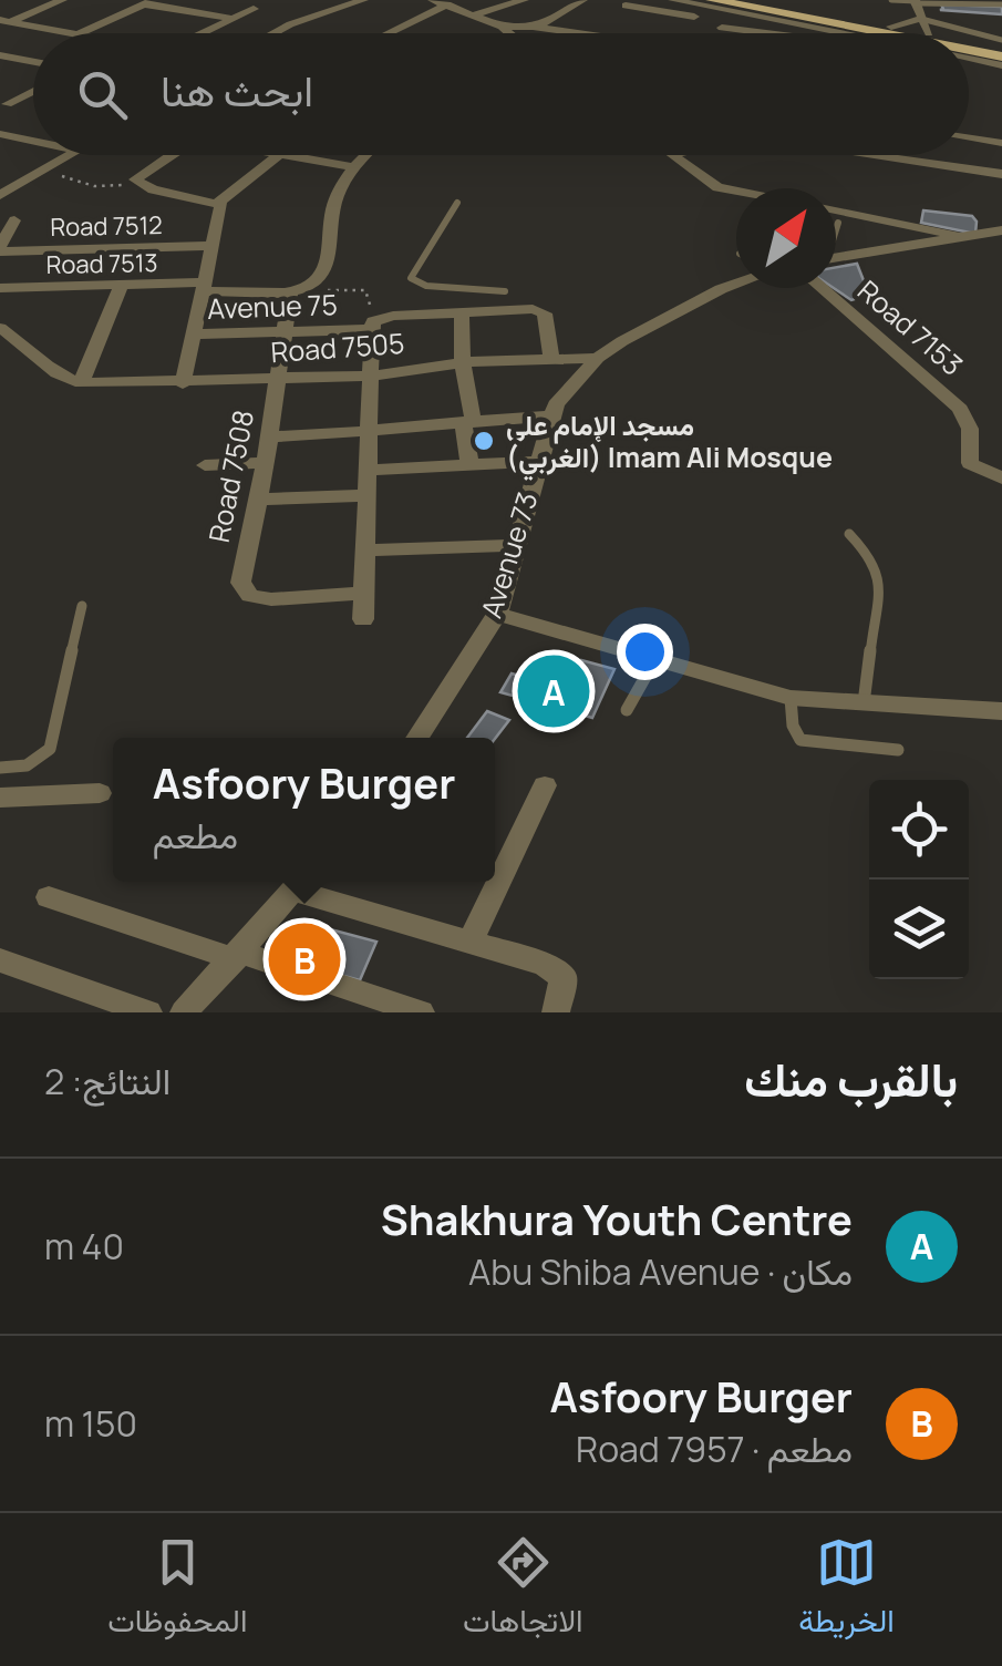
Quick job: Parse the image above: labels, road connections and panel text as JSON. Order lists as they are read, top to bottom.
{
  "streets": {
    "street": [
      "Road 7512",
      "Road 7513",
      "Avenue 75",
      "Road 7153",
      "Road 7505",
      "Road 7508",
      "Avenue 73"
    ]
  },
  "crossings": [
    ["Road 7512", "Avenue 75"],
    ["Road 7513", "Avenue 75"],
    ["Road 7513", "Road 7508"],
    ["Avenue 75", "Road 7505"],
    ["Avenue 75", "Road 7508"],
    ["Road 7505", "Road 7508"],
    ["Road 7505", "Avenue 73"]
  ],
  "places": ["مسجد الإمام علي (الغربي) Imam Ali Mosque"],
  "north": "top right",
  "page": {
    "search": "ابحث هنا",
    "pins": ["A", "B"],
    "popup": ["Asfoory Burger", "مطعم"],
    "heading": ["بالقرب منك", "النتائج: 2"],
    "list": [
      {
        "mark": "A",
        "name": "Shakhura Youth Centre",
        "note": "مكان · Abu Shiba Avenue",
        "value": "40 m"
      },
      {
        "mark": "B",
        "name": "Asfoory Burger",
        "note": "مطعم · Road 7957",
        "value": "150 m"
      }
    ],
    "nav": ["الخريطة", "الاتجاهات", "المحفوظات"]
  }
}
